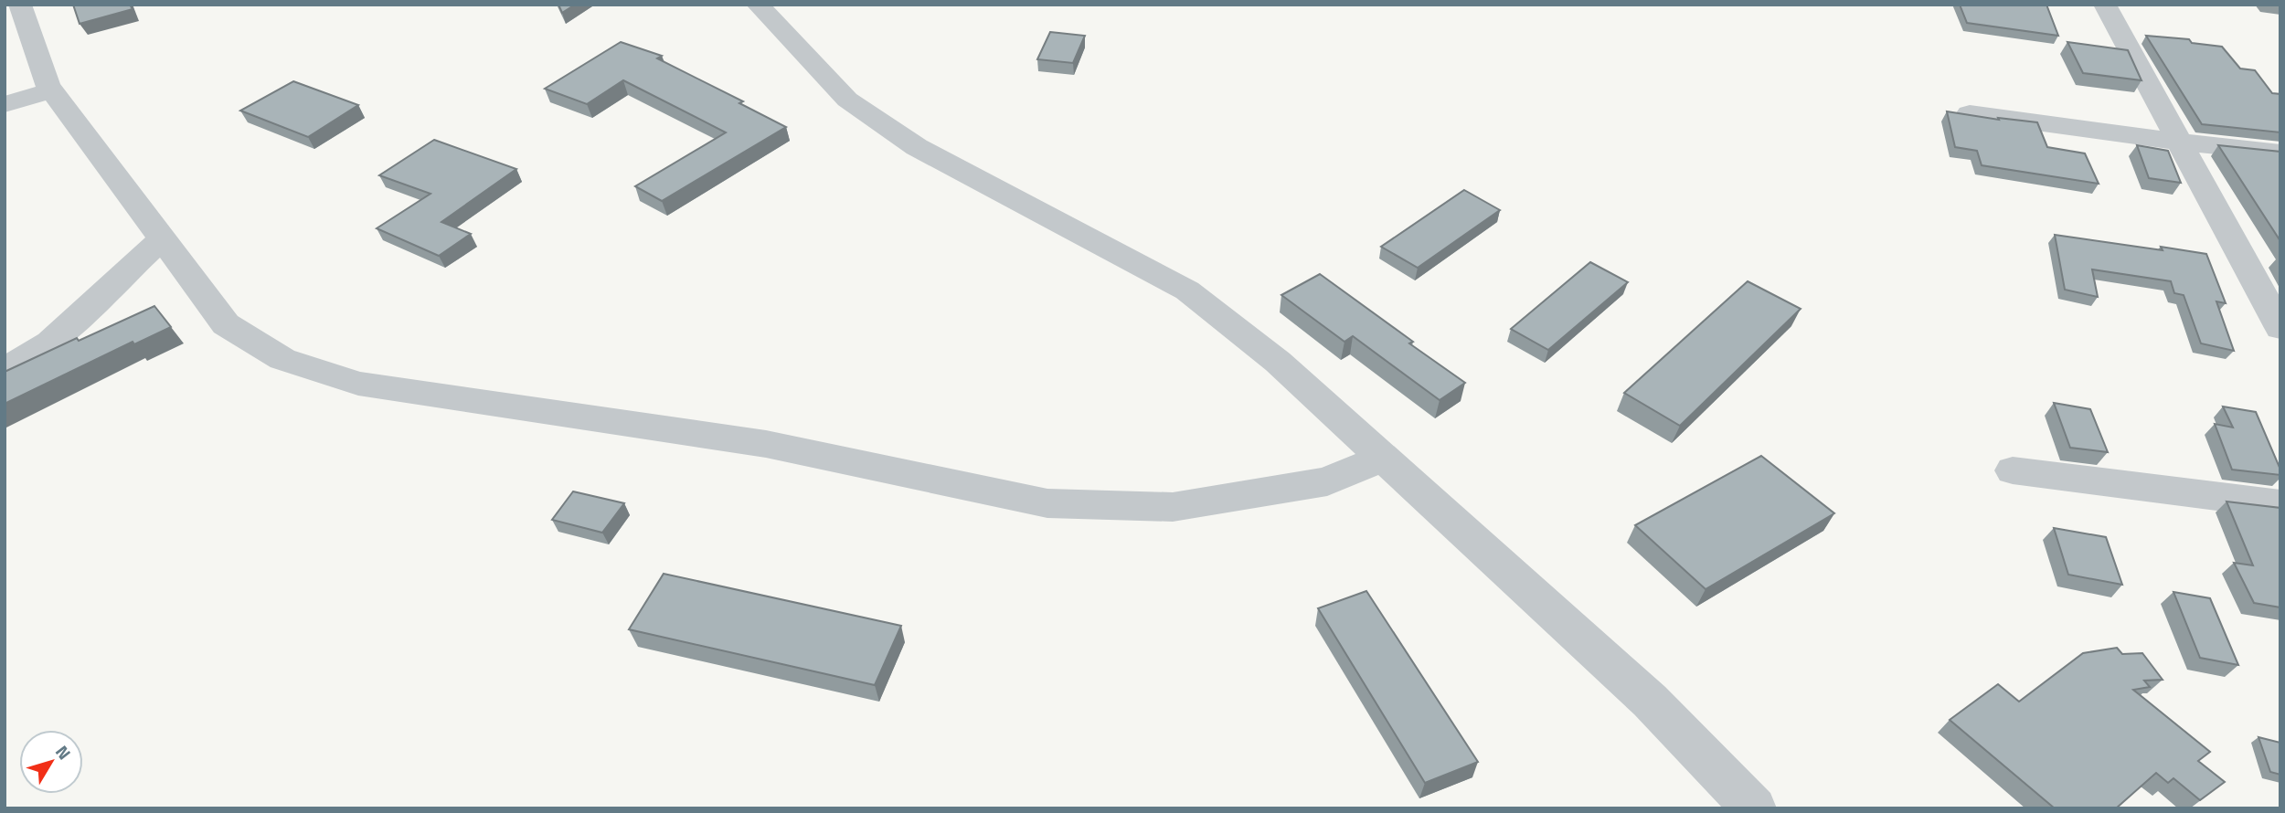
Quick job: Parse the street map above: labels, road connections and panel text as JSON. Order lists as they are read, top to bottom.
{
  "north": "top right"
}
